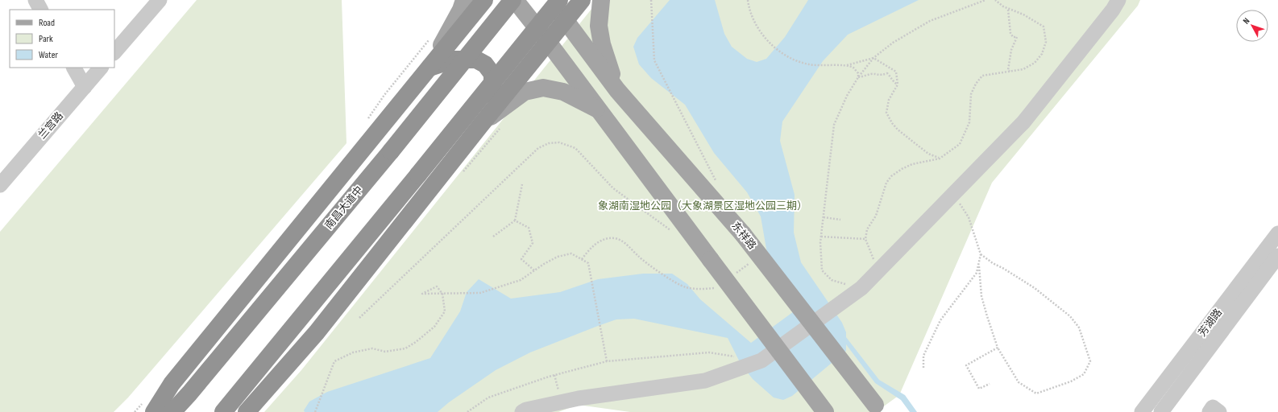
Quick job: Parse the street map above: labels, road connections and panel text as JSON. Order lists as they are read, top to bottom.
{
  "streets": {
    "highway": ["南昌大道中"],
    "main road": ["东祥路"],
    "street": ["兰宫路", "芳湖路"]
  },
  "parks": ["象湖南湿地公园（大象湖景区湿地公园三期）"],
  "legend": ["Road", "Park", "Water"],
  "north": "top left"
}
